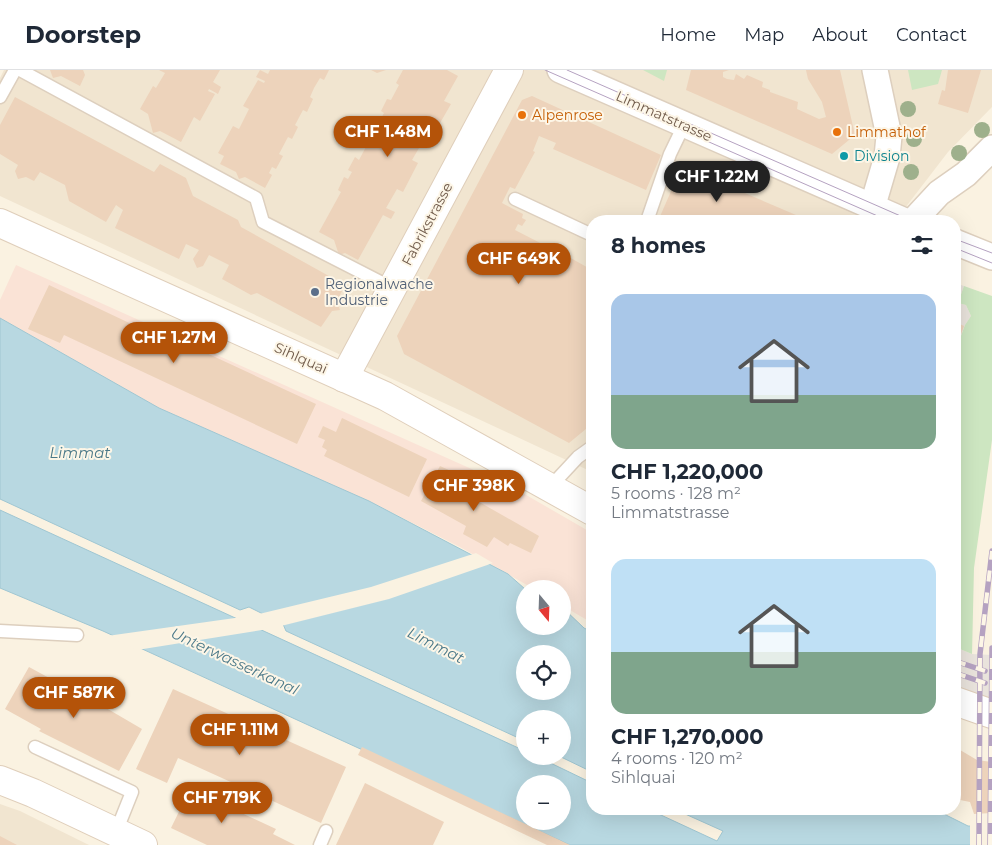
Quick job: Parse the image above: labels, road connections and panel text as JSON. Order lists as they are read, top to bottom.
{
  "streets": {
    "street": ["Limmatstrasse", "Fabrikstrasse", "Sihlquai"]
  },
  "crossings": [
    ["Fabrikstrasse", "Sihlquai"]
  ],
  "water": ["Limmat", "Unterwasserkanal"],
  "places": [
    "Alpenrose",
    "Limmathof",
    "Division",
    "Regionalwache Industrie"
  ],
  "north": "bottom",
  "page": {
    "header": "Doorstep",
    "nav": [
      "Home",
      "Map",
      "About",
      "Contact"
    ],
    "price": [
      "CHF 1.48M",
      "CHF 1.22M",
      "CHF 649K",
      "CHF 1.27M",
      "CHF 398K",
      "CHF 587K",
      "CHF 1.11M",
      "CHF 719K"
    ],
    "heading": "8 homes",
    "list": [
      {
        "name": "CHF 1,220,000",
        "note": "5 rooms · 128 m² · Limmatstrasse"
      },
      {
        "name": "CHF 1,270,000",
        "note": "4 rooms · 120 m² · Sihlquai"
      }
    ],
    "map_buttons": ["+", "−"]
  }
}
